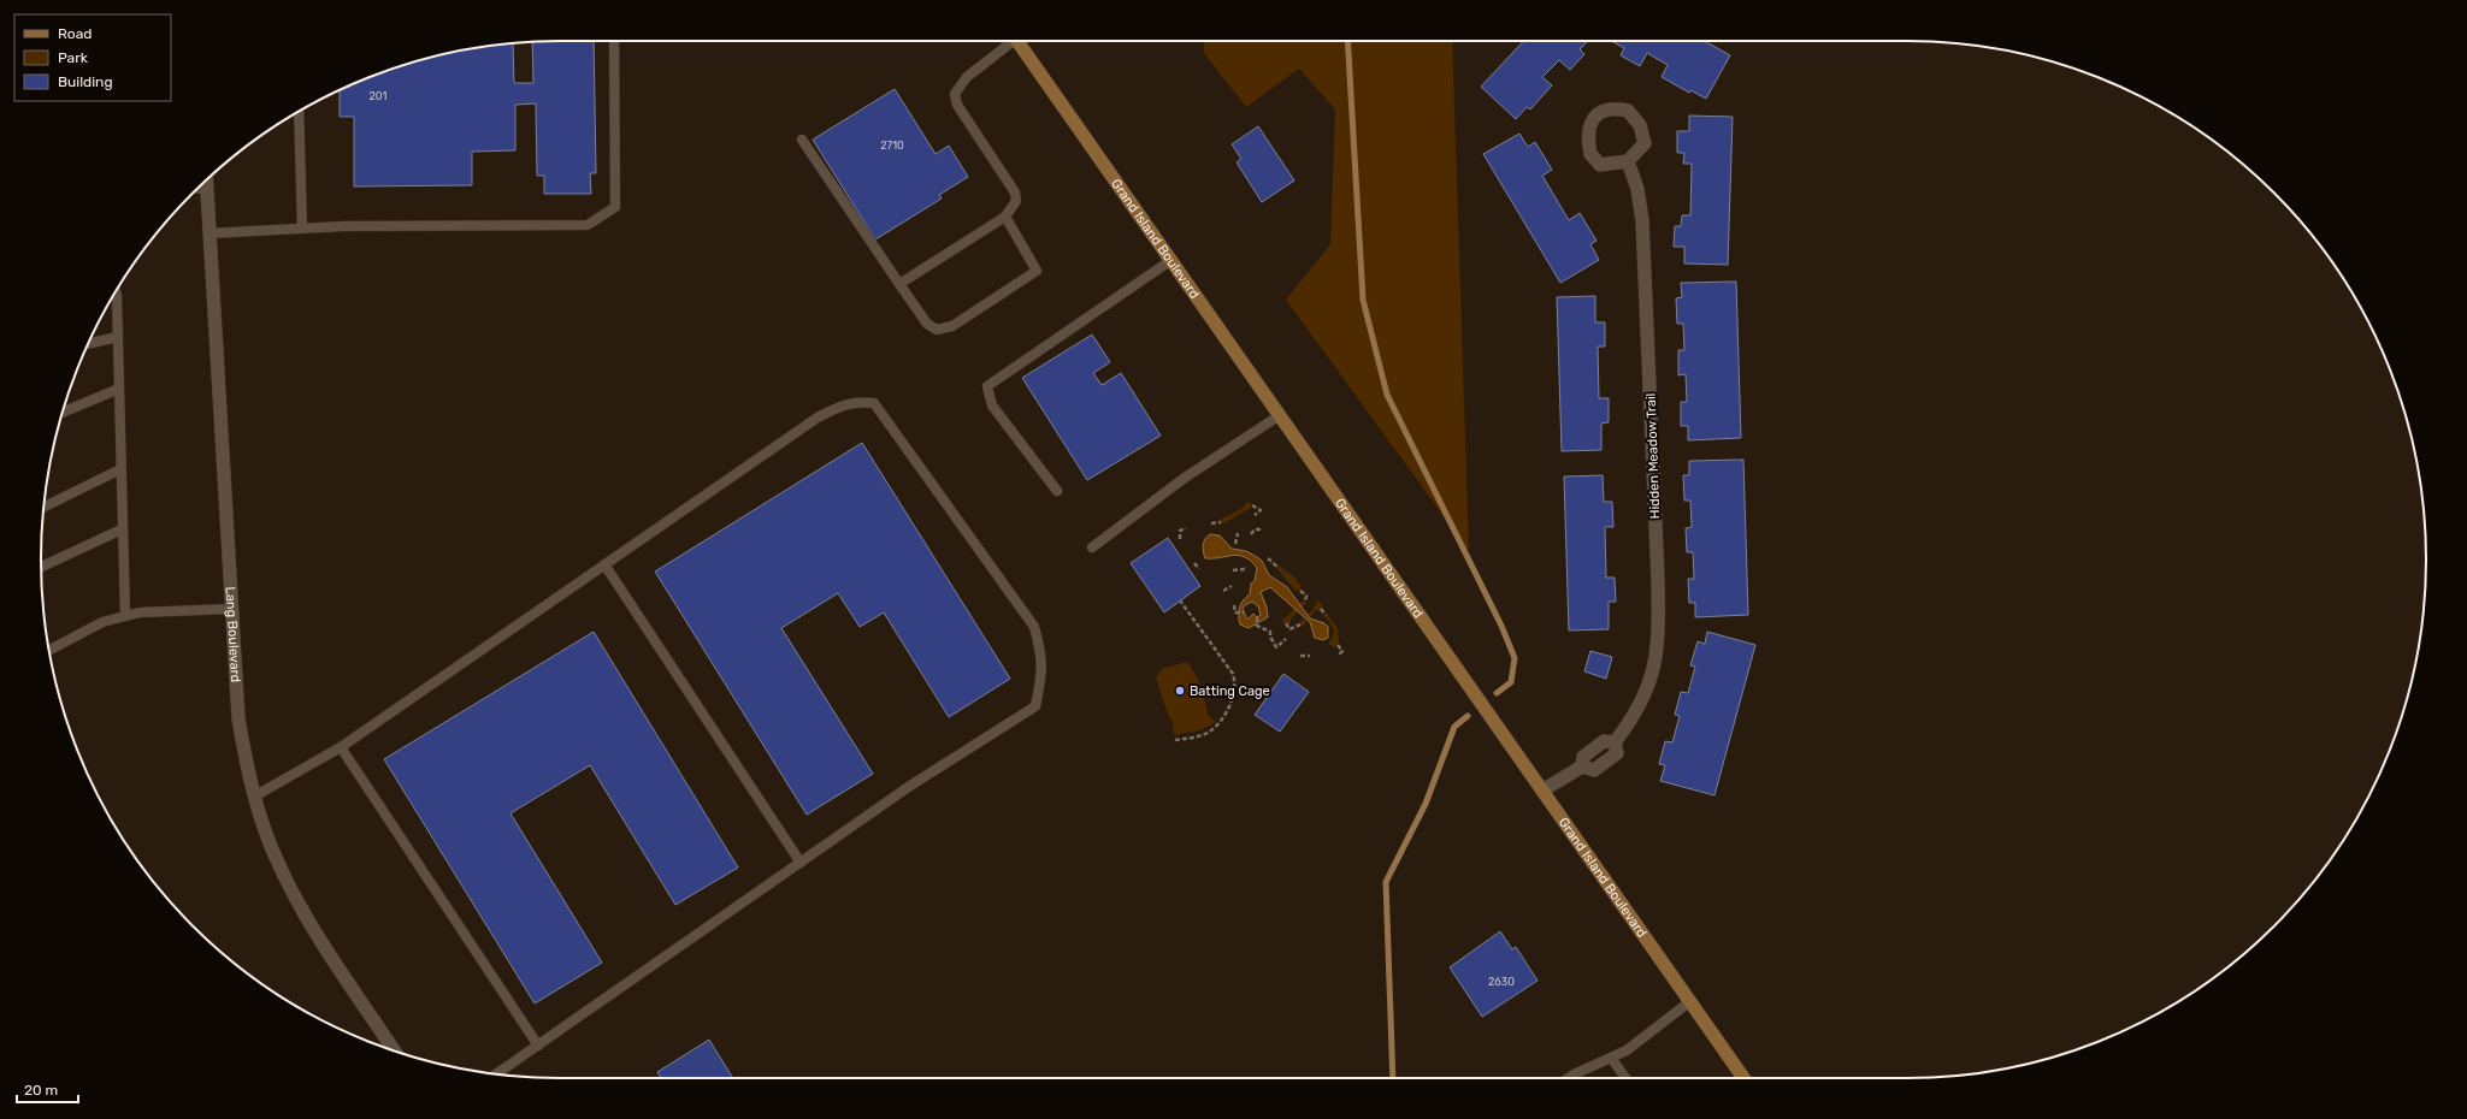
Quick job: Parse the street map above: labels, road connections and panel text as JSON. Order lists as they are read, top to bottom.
{
  "streets": {
    "main road": ["Grand Island Boulevard"],
    "street": ["Hidden Meadow Trail", "Lang Boulevard"]
  },
  "crossings": [
    ["Grand Island Boulevard", "Hidden Meadow Trail"]
  ],
  "places": ["Batting Cage"],
  "house_numbers": ["201", "2710", "2630"],
  "legend": ["Road", "Park", "Building"],
  "scale_bar": "20 m"
}
